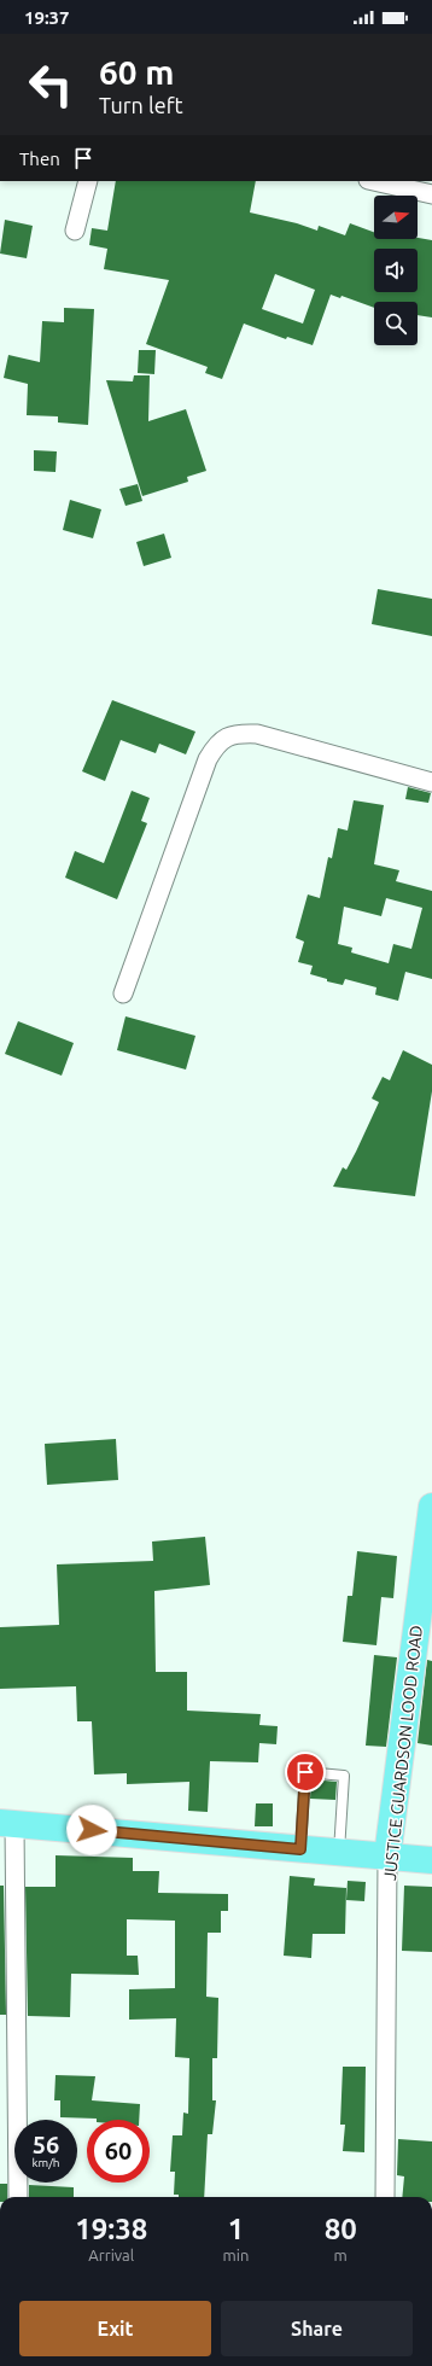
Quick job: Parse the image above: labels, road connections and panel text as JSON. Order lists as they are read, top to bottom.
{
  "streets": {
    "main road": ["JUSTICE GUARDSON LOOD ROAD"]
  },
  "north": "right",
  "page": {
    "status": "19:37",
    "turn": ["60 m", "Turn left"],
    "then": "Then",
    "speed": "56 km/h",
    "limit": "60",
    "eta": [
      "19:38",
      "Arrival",
      "1",
      "min",
      "80",
      "m"
    ],
    "buttons": ["Exit", "Share"]
  }
}
